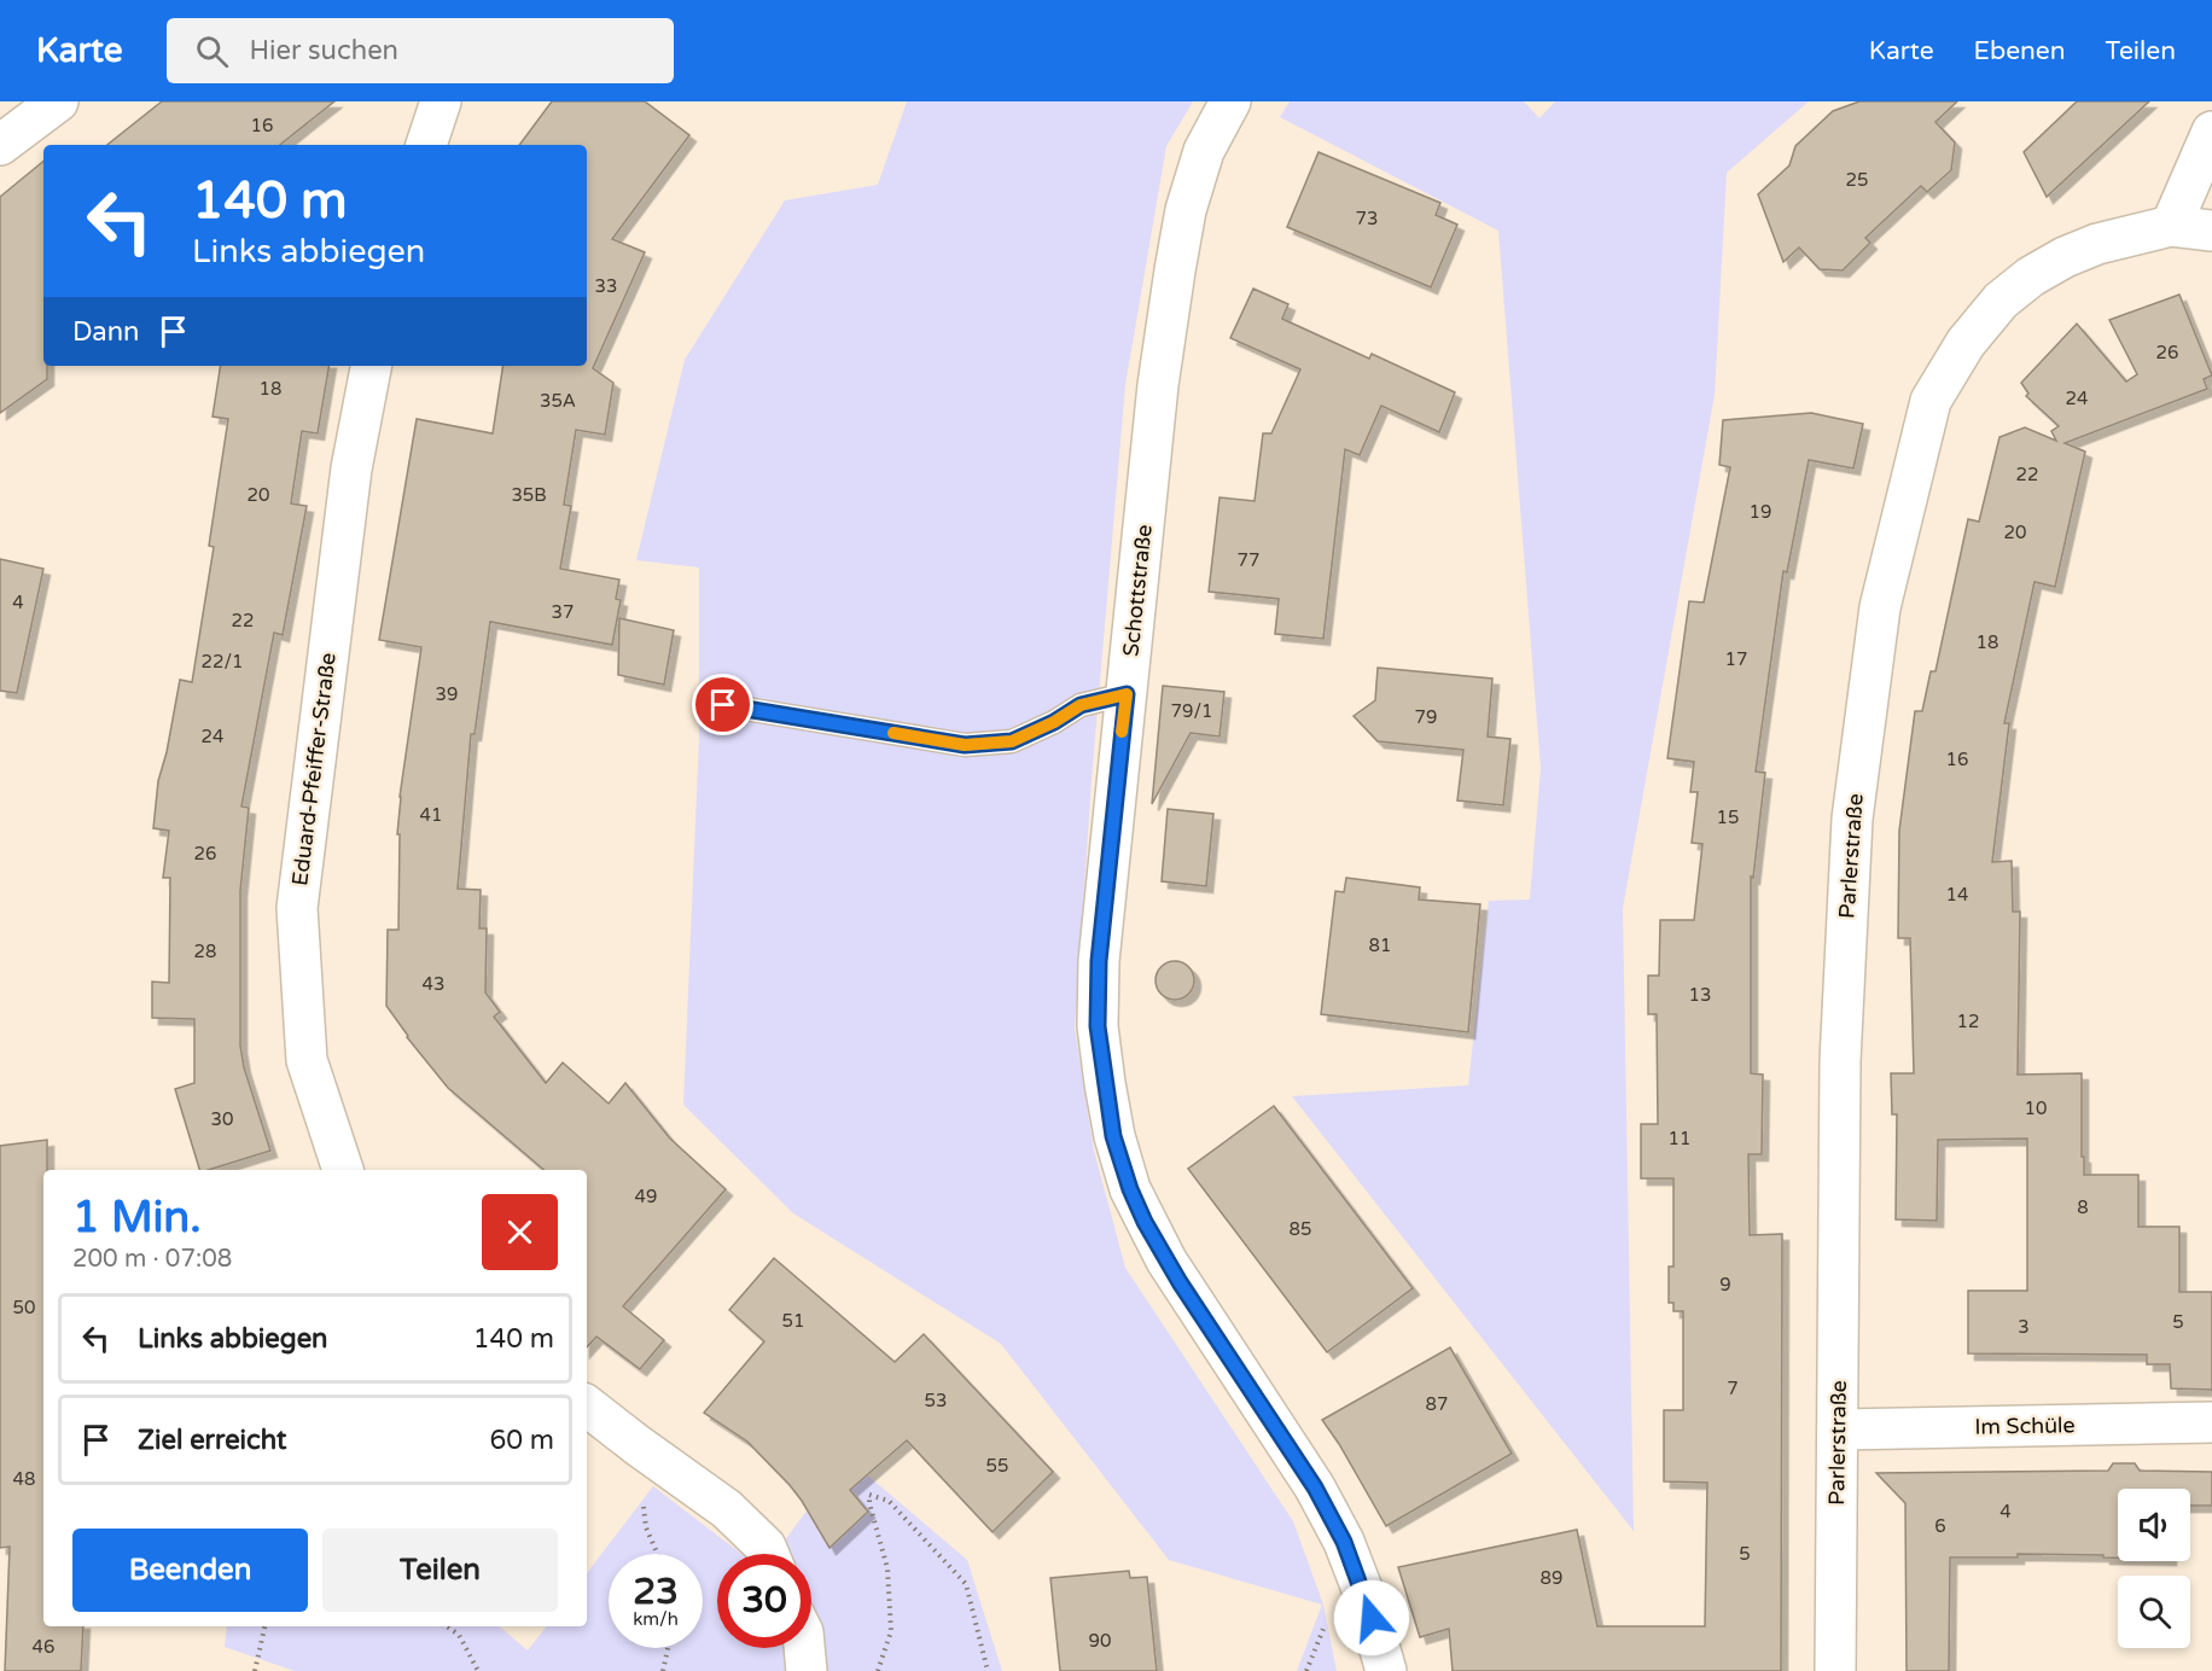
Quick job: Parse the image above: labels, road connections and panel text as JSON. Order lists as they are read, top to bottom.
{
  "streets": {
    "street": [
      "Schottstraße",
      "Eduard-Pfeiffer-Straße",
      "Parlerstraße",
      "Im Schüle"
    ]
  },
  "crossings": [
    ["Parlerstraße", "Im Schüle"]
  ],
  "house_numbers": [
    "16",
    "25",
    "73",
    "33",
    "26",
    "18",
    "24",
    "35A",
    "22",
    "20",
    "35B",
    "19",
    "20",
    "77",
    "4",
    "37",
    "22",
    "18",
    "17",
    "22/1",
    "39",
    "79/1",
    "79",
    "24",
    "16",
    "41",
    "15",
    "26",
    "14",
    "81",
    "28",
    "43",
    "13",
    "12",
    "10",
    "30",
    "11",
    "49",
    "8",
    "85",
    "9",
    "50",
    "51",
    "5",
    "3",
    "7",
    "53",
    "87",
    "55",
    "48",
    "4",
    "6",
    "5",
    "89",
    "90",
    "46"
  ],
  "page": {
    "header": "Karte",
    "search": "Hier suchen",
    "nav": ["Karte", "Ebenen", "Teilen"],
    "turn": ["140 m", "Links abbiegen"],
    "then": "Dann",
    "heading": ["1 Min.", "200 m · 07:08"],
    "list": [
      {
        "name": "Links abbiegen",
        "value": "140 m"
      },
      {
        "name": "Ziel erreicht",
        "value": "60 m"
      }
    ],
    "buttons": ["Beenden", "Teilen"],
    "speed": "23 km/h",
    "limit": "30"
  }
}
